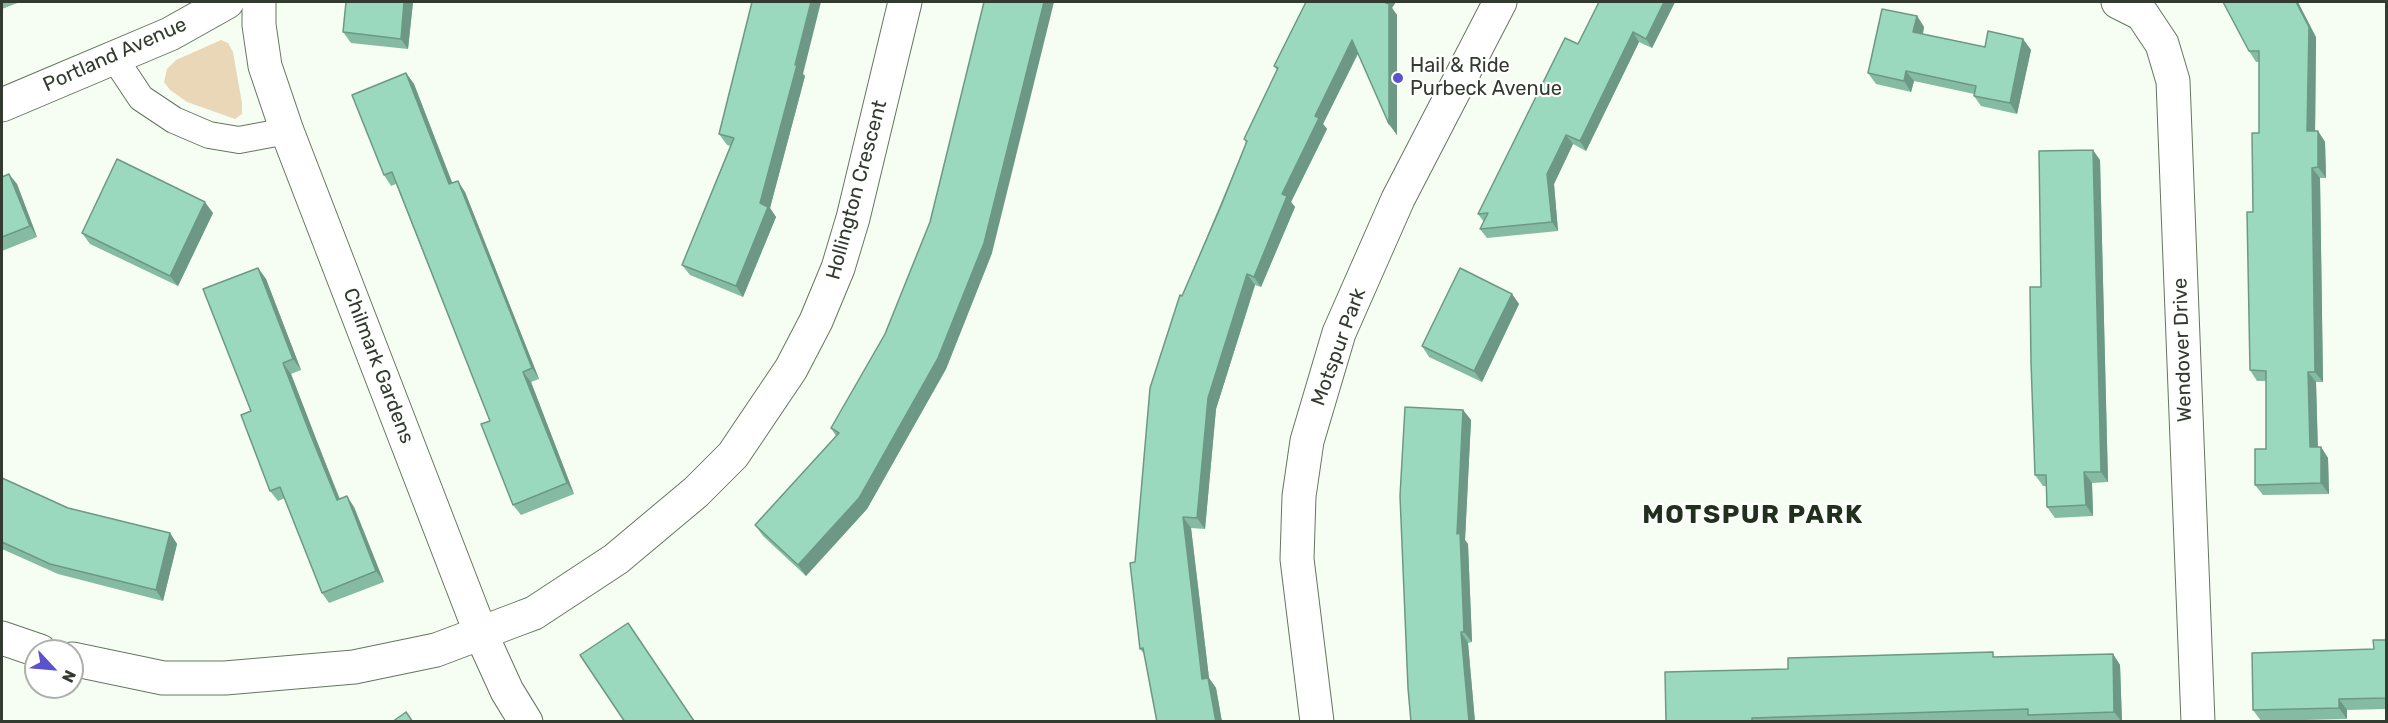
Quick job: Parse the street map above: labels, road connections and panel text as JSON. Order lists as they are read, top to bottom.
{
  "streets": {
    "street": [
      "Portland Avenue",
      "Hollington Crescent",
      "Motspur Park",
      "Wendover Drive",
      "Chilmark Gardens"
    ]
  },
  "crossings": [
    ["Hollington Crescent", "Chilmark Gardens"]
  ],
  "districts": ["MOTSPUR PARK"],
  "places": ["Hail & Ride Purbeck Avenue"],
  "north": "bottom right"
}
